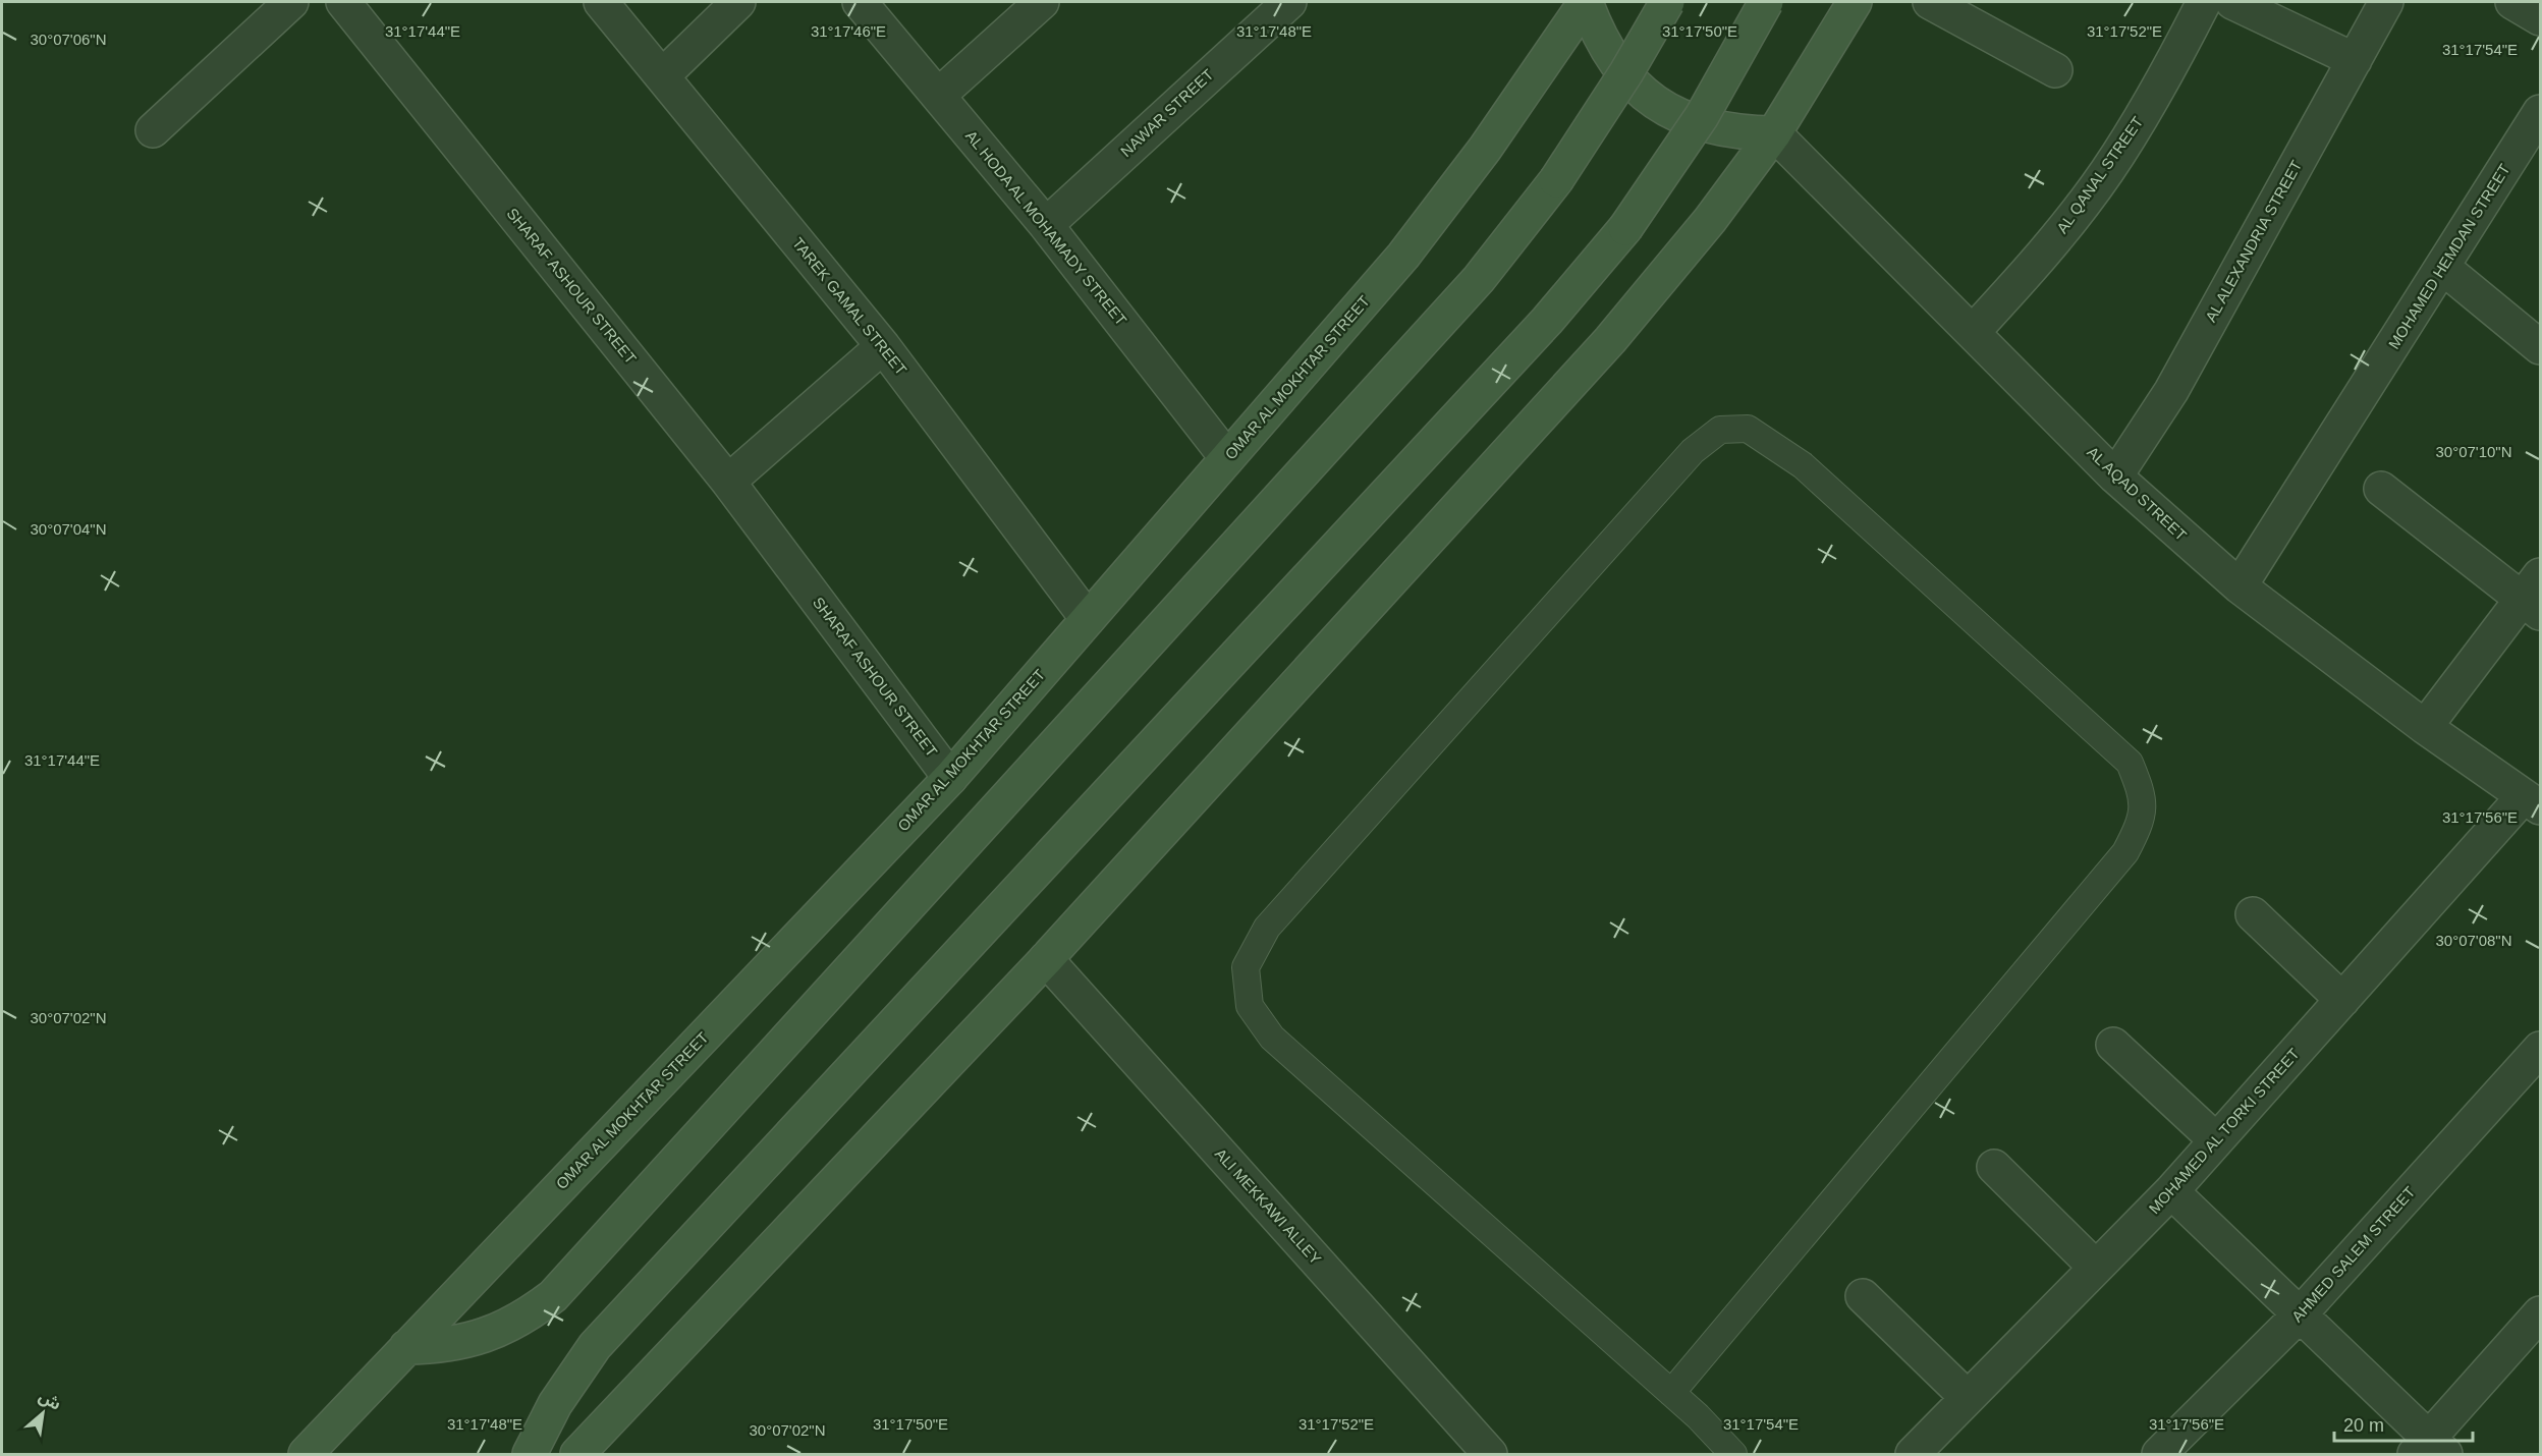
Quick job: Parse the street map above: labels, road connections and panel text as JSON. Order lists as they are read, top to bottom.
{
  "streets": {
    "main road": ["OMAR AL MOKHTAR STREET"],
    "street": [
      "NAWAR STREET",
      "AL QANAL STREET",
      "AL HODA AL MOHAMADY STREET",
      "AL ALEXANDRIA STREET",
      "MOHAMED HEMDAN STREET",
      "SHARAF ASHOUR STREET",
      "TAREK GAMAL STREET",
      "AL AQAD STREET",
      "MOHAMED AL TORKI STREET",
      "ALI MEKKAWI ALLEY",
      "AHMED SALEM STREET"
    ]
  },
  "crossings": [
    ["NAWAR STREET", "AL HODA AL MOHAMADY STREET"],
    ["AL QANAL STREET", "AL AQAD STREET"],
    ["AL HODA AL MOHAMADY STREET", "OMAR AL MOKHTAR STREET"],
    ["AL ALEXANDRIA STREET", "AL AQAD STREET"],
    ["MOHAMED HEMDAN STREET", "AL AQAD STREET"],
    ["SHARAF ASHOUR STREET", "OMAR AL MOKHTAR STREET"],
    ["TAREK GAMAL STREET", "OMAR AL MOKHTAR STREET"],
    ["AL AQAD STREET", "MOHAMED AL TORKI STREET"]
  ],
  "scale_bar": "20 m",
  "north": "top right",
  "coordinates": [
    "31°17'44\"E",
    "31°17'46\"E",
    "31°17'48\"E",
    "31°17'50\"E",
    "31°17'52\"E",
    "30°07'06\"N",
    "31°17'54\"E",
    "30°07'10\"N",
    "30°07'04\"N",
    "31°17'56\"E",
    "30°07'08\"N",
    "30°07'02\"N"
  ]
}
